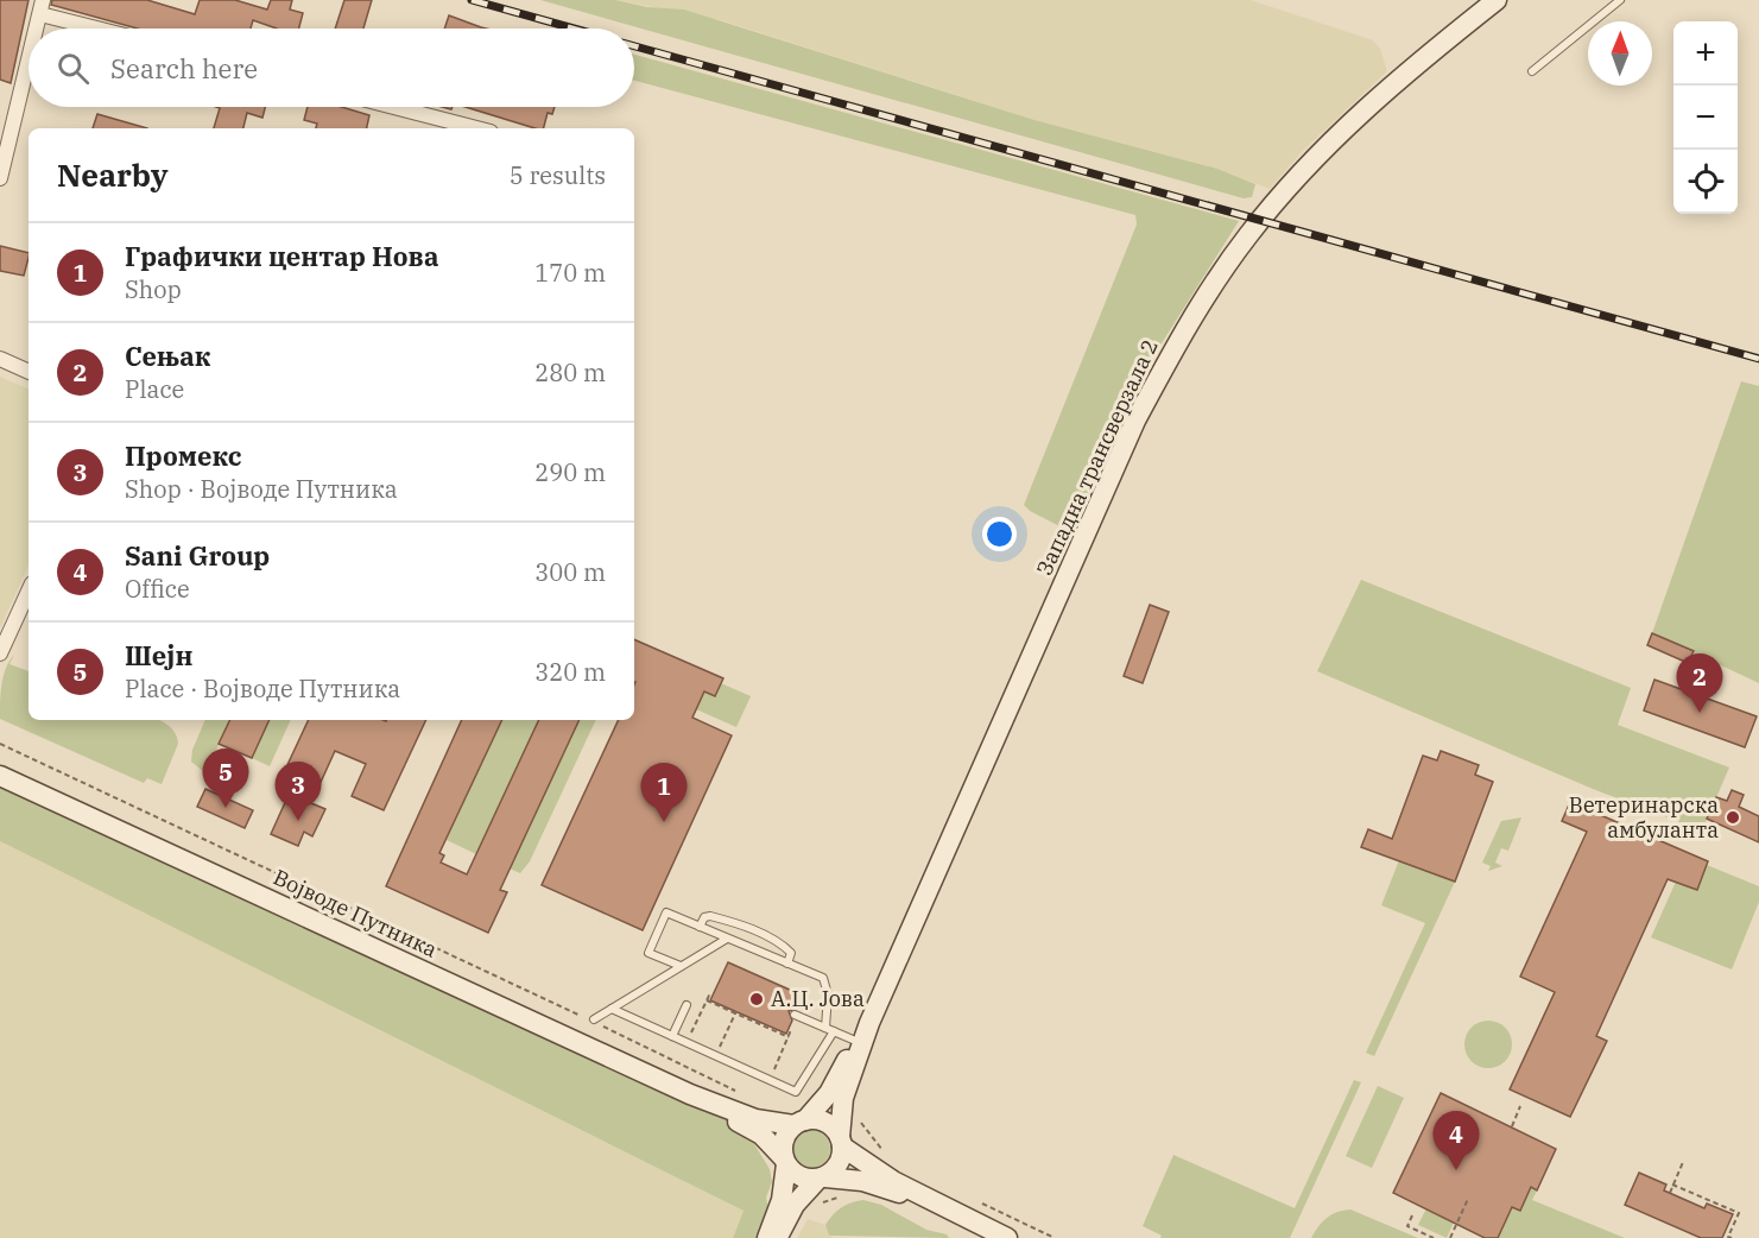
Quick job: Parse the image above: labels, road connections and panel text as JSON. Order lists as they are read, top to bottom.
{
  "streets": {
    "main road": ["Западна трансверзала 2", "Војводе Путника"]
  },
  "crossings": [
    ["Западна трансверзала 2", "Војводе Путника"]
  ],
  "places": ["Ветеринарска амбуланта", "А.Ц. Јова"],
  "north": "top",
  "page": {
    "map_buttons": ["+", "−"],
    "search": "Search here",
    "heading": ["Nearby", "5 results"],
    "list": [
      {
        "mark": "1",
        "name": "Графички центар Нова",
        "note": "Shop",
        "value": "170 m"
      },
      {
        "mark": "2",
        "name": "Сењак",
        "note": "Place",
        "value": "280 m"
      },
      {
        "mark": "3",
        "name": "Промекс",
        "note": "Shop · Војводе Путника",
        "value": "290 m"
      },
      {
        "mark": "4",
        "name": "Sani Group",
        "note": "Office",
        "value": "300 m"
      },
      {
        "mark": "5",
        "name": "Шејн",
        "note": "Place · Војводе Путника",
        "value": "320 m"
      }
    ],
    "pins": [
      "2",
      "5",
      "3",
      "1",
      "4"
    ]
  }
}
